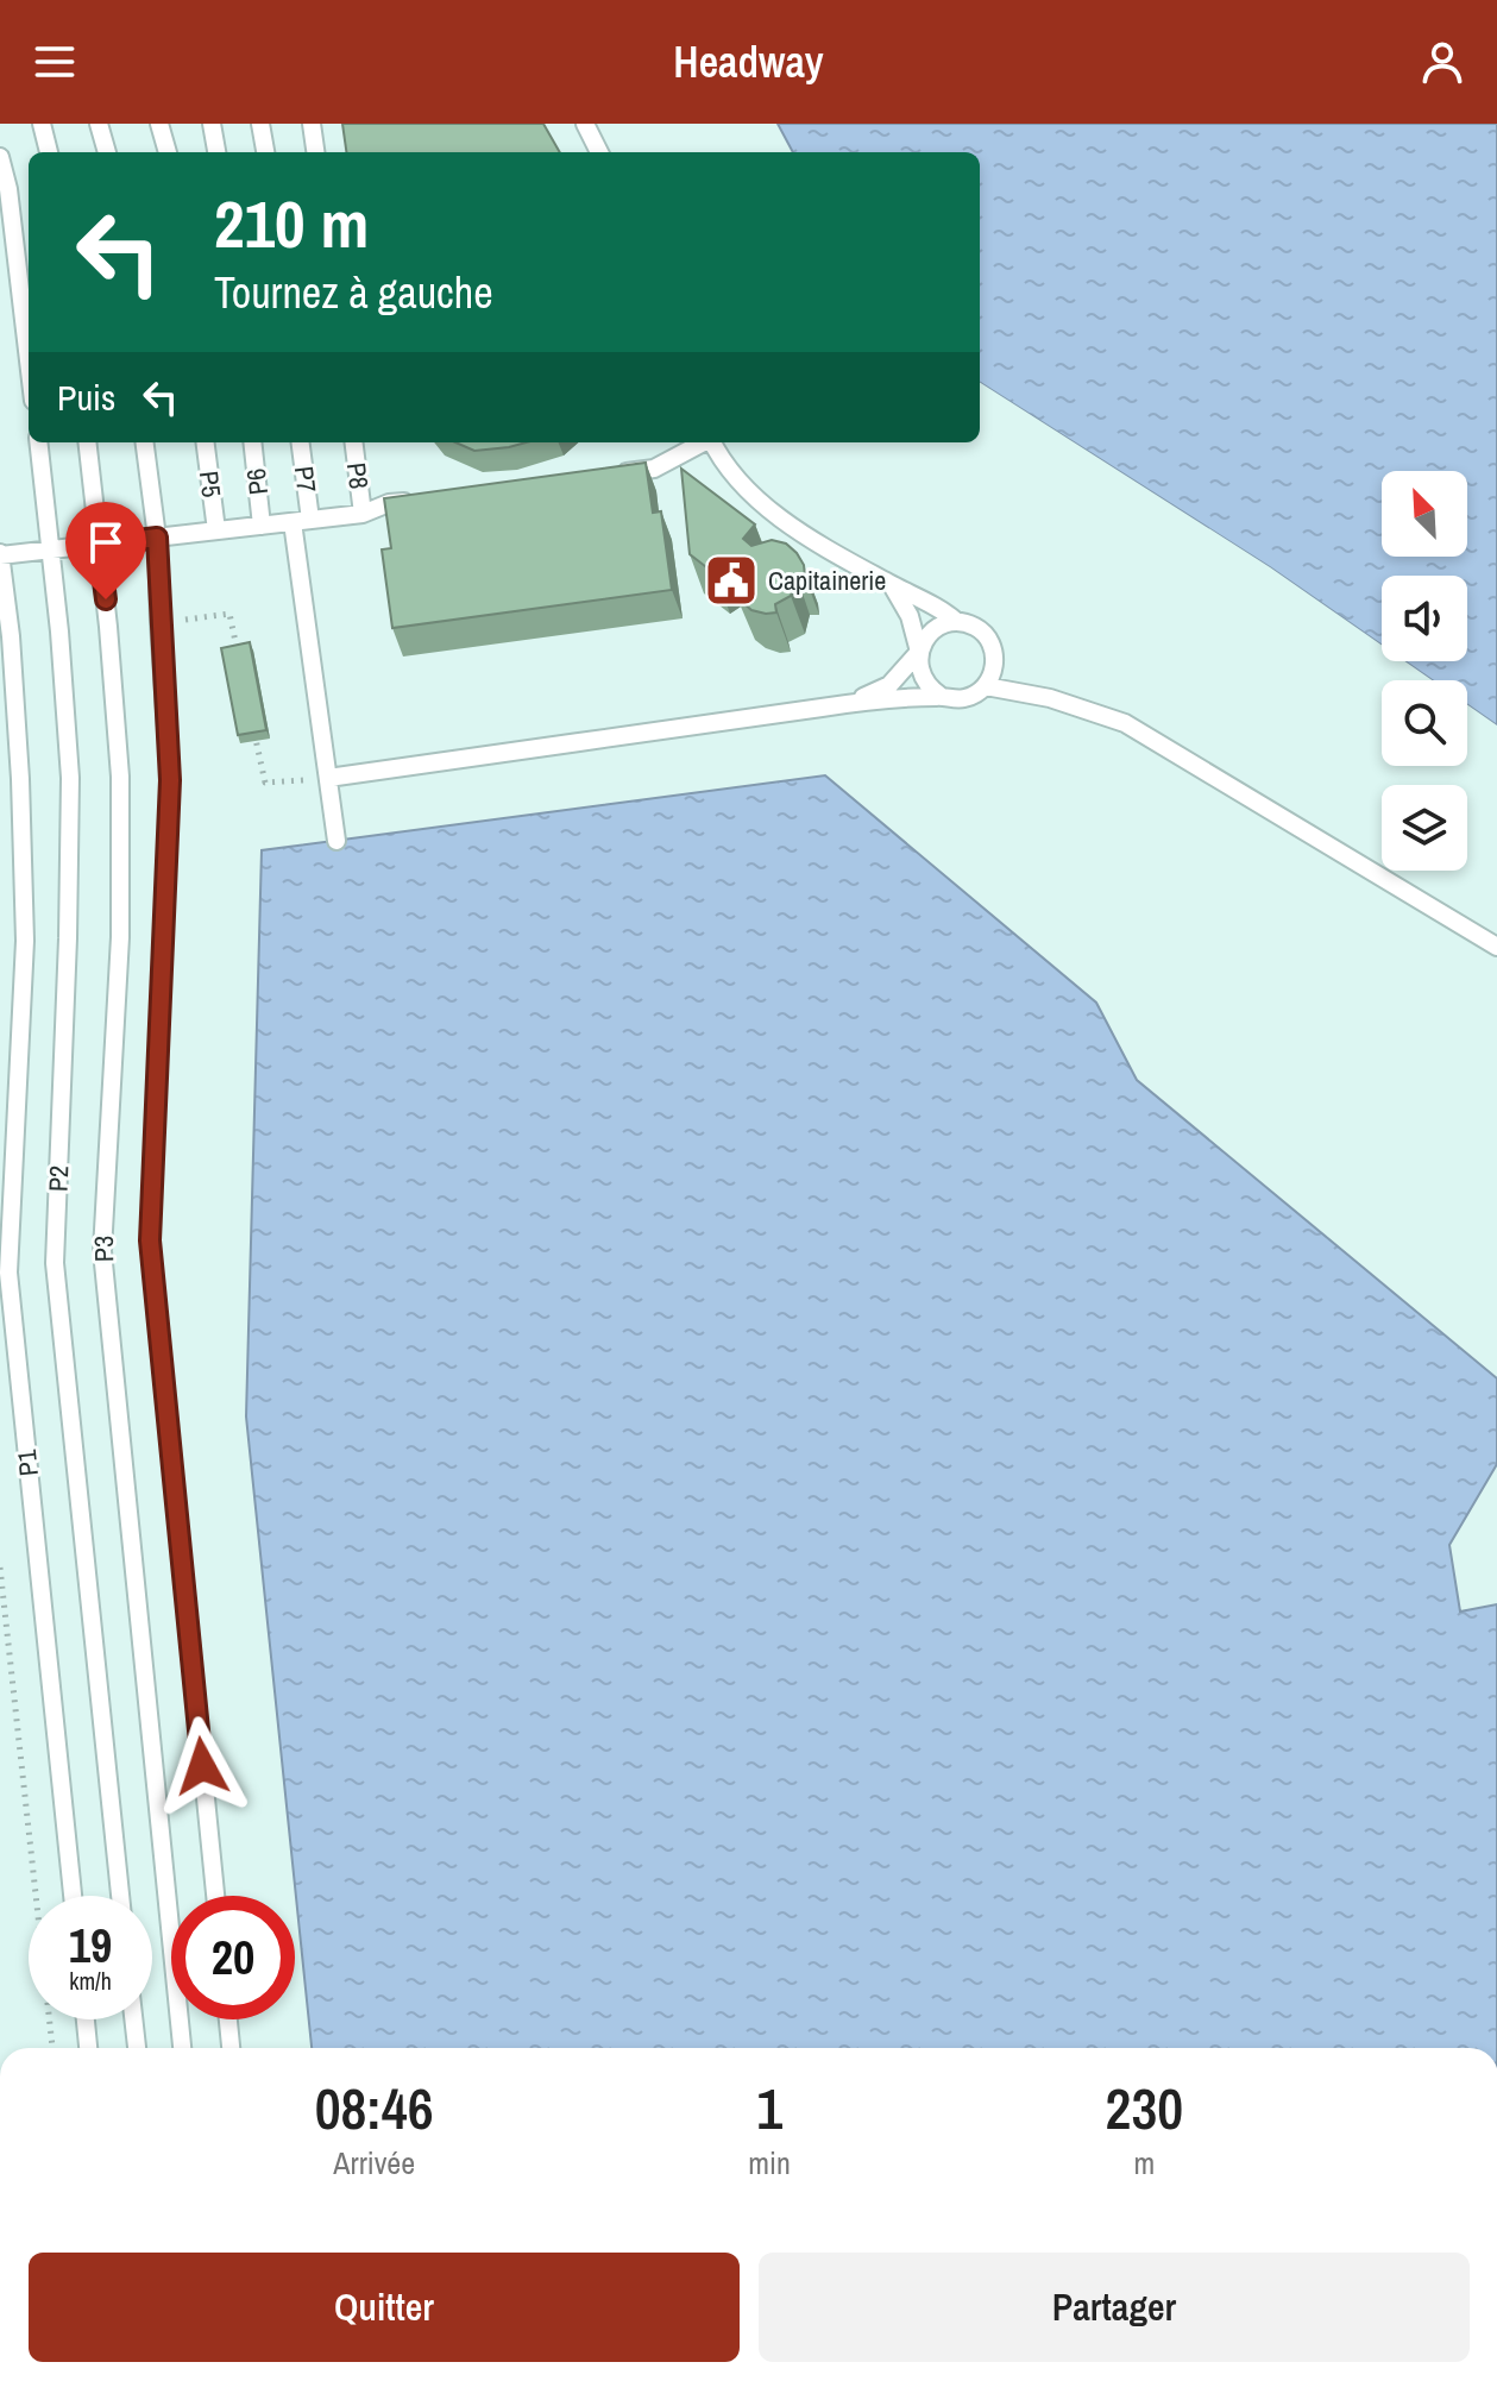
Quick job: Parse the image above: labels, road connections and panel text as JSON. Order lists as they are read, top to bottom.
{
  "streets": {
    "lane": [
      "P8",
      "P7",
      "P6",
      "P5",
      "P2",
      "P3",
      "P1"
    ]
  },
  "places": {
    "public building": ["Capitainerie"]
  },
  "north": "top left",
  "page": {
    "header": "Headway",
    "turn": ["210 m", "Tournez à gauche"],
    "then": "Puis",
    "speed": "19 km/h",
    "limit": "20",
    "eta": [
      "08:46",
      "Arrivée",
      "1",
      "min",
      "230",
      "m"
    ],
    "buttons": ["Quitter", "Partager"]
  }
}
